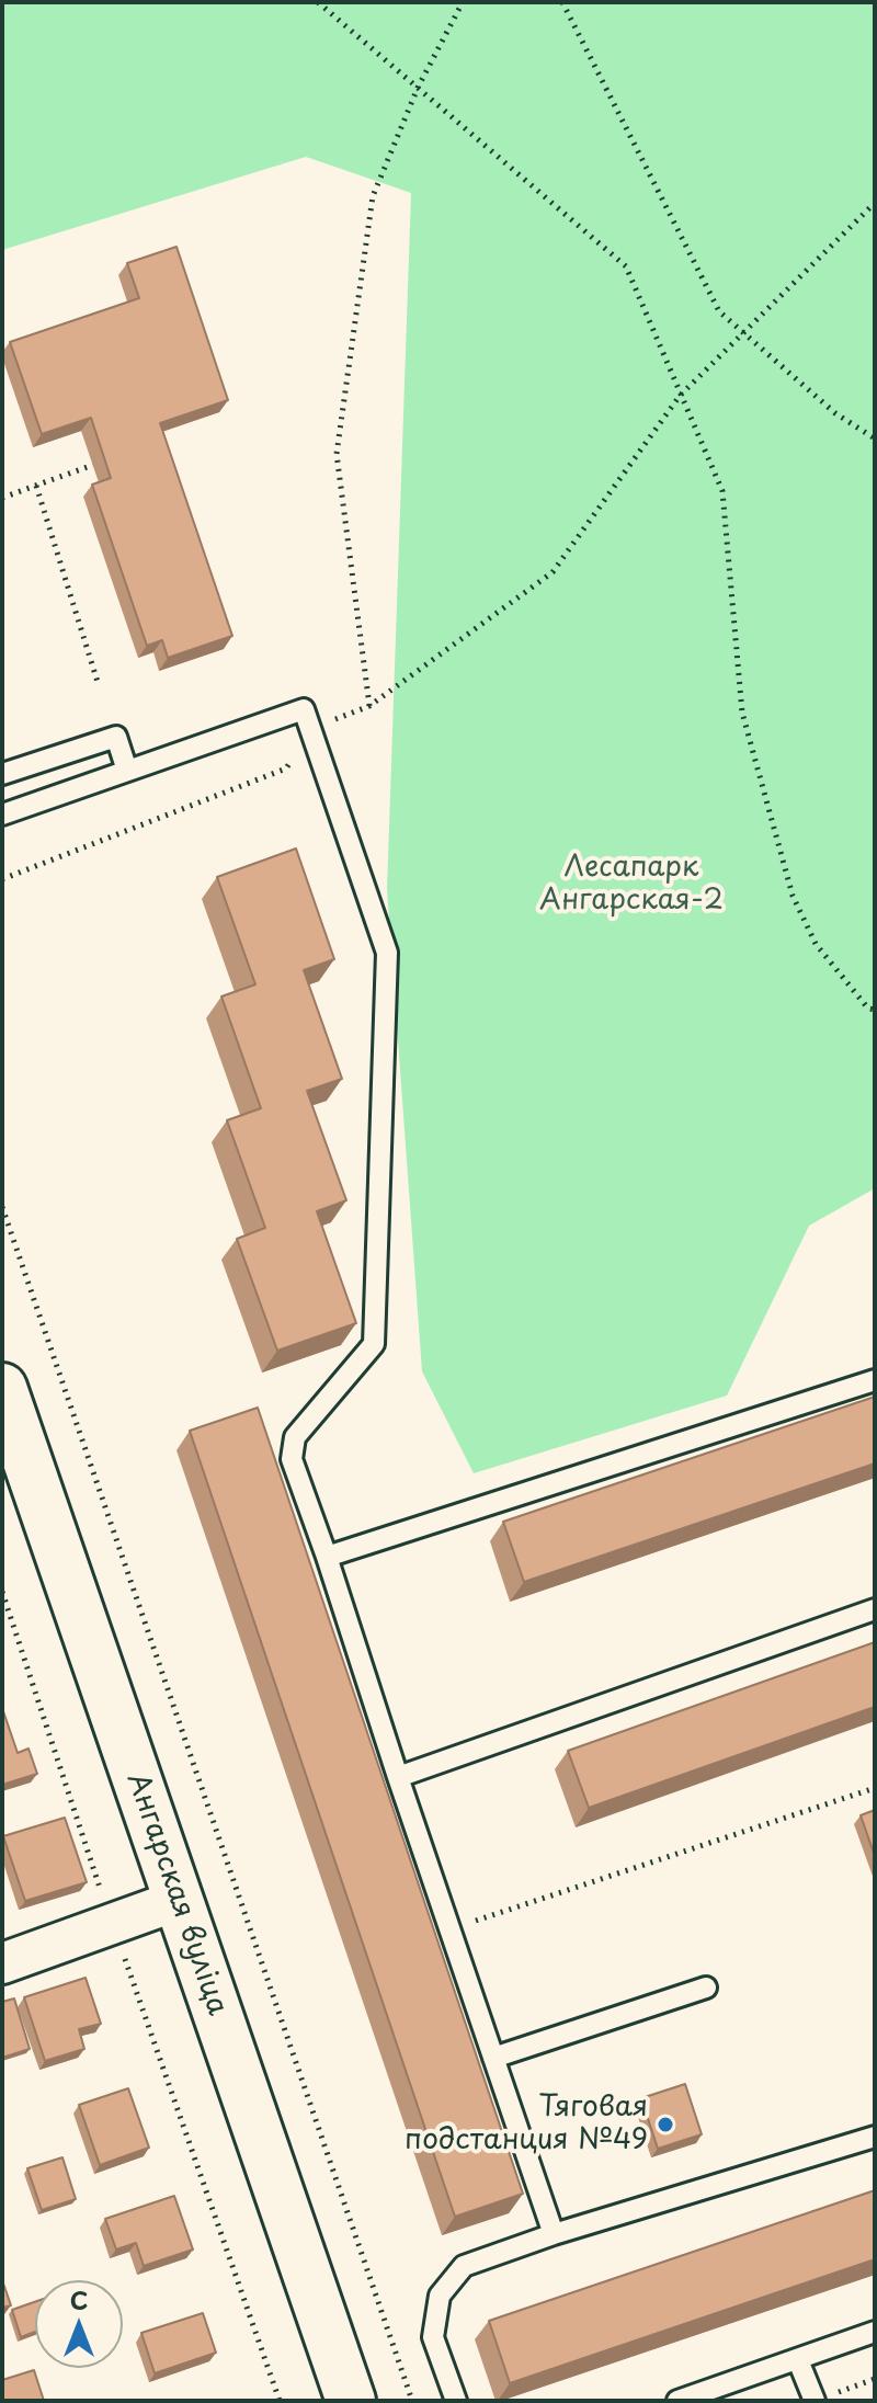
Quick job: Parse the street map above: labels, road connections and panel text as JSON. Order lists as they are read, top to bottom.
{
  "streets": {
    "main road": ["Ангарская вуліца"]
  },
  "parks": ["Лесапарк Ангарская-2"],
  "places": ["Тяговая подстанция №49"],
  "north": "top"
}
